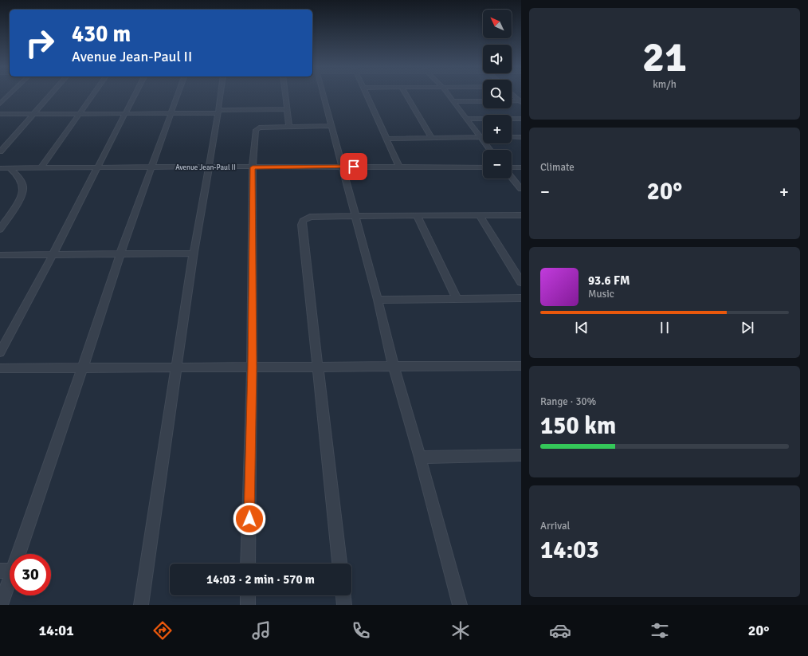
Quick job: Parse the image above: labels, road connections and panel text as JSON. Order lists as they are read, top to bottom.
{
  "streets": {
    "street": ["Avenue Jean-Paul II"]
  },
  "north": "top left",
  "page": {
    "tile": [
      ["21", "km/h"],
      "Climate",
      ["Range · 30%", "150 km"],
      ["Arrival", "14:03"]
    ],
    "map_buttons": ["+", "−"],
    "turn": ["430 m", "Avenue Jean-Paul II"],
    "heat": ["−", "20°", "+"],
    "song": ["93.6 FM", "Music"],
    "limit": "30",
    "trip": "14:03 · 2 min · 570 m",
    "tabs": ["14:01", "20°"]
  }
}
